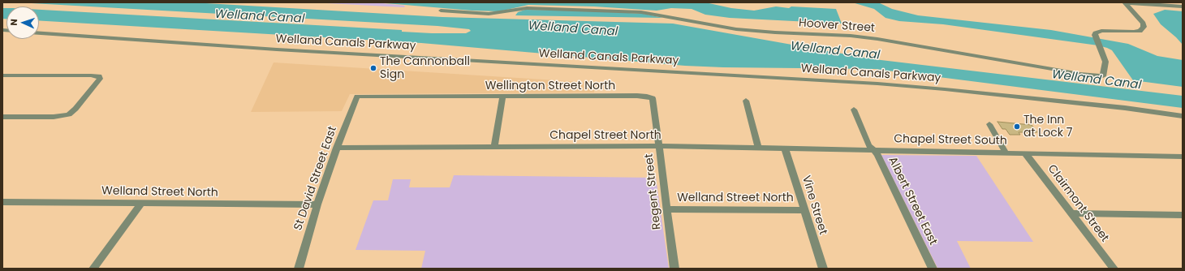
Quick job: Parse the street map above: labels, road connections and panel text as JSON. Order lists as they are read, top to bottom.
{
  "streets": {
    "street": [
      "Hoover Street",
      "Welland Canals Parkway",
      "Wellington Street North",
      "Chapel Street North",
      "Chapel Street South",
      "St David Street East",
      "Regent Street",
      "Welland Street North",
      "Albert Street East",
      "Clairmont Street",
      "Vine Street"
    ]
  },
  "crossings": [
    ["Wellington Street North", "St David Street East"],
    ["Wellington Street North", "Regent Street"],
    ["Chapel Street North", "Chapel Street South"],
    ["Chapel Street North", "St David Street East"],
    ["Chapel Street North", "Regent Street"],
    ["Chapel Street North", "Albert Street East"],
    ["Chapel Street North", "Vine Street"],
    ["Chapel Street South", "Albert Street East"],
    ["Chapel Street South", "Clairmont Street"],
    ["St David Street East", "Welland Street North"],
    ["Regent Street", "Welland Street North"],
    ["Welland Street North", "Vine Street"]
  ],
  "water": ["Welland Canal"],
  "places": ["The Cannonball Sign", "The Inn at Lock 7"],
  "north": "left"
}
